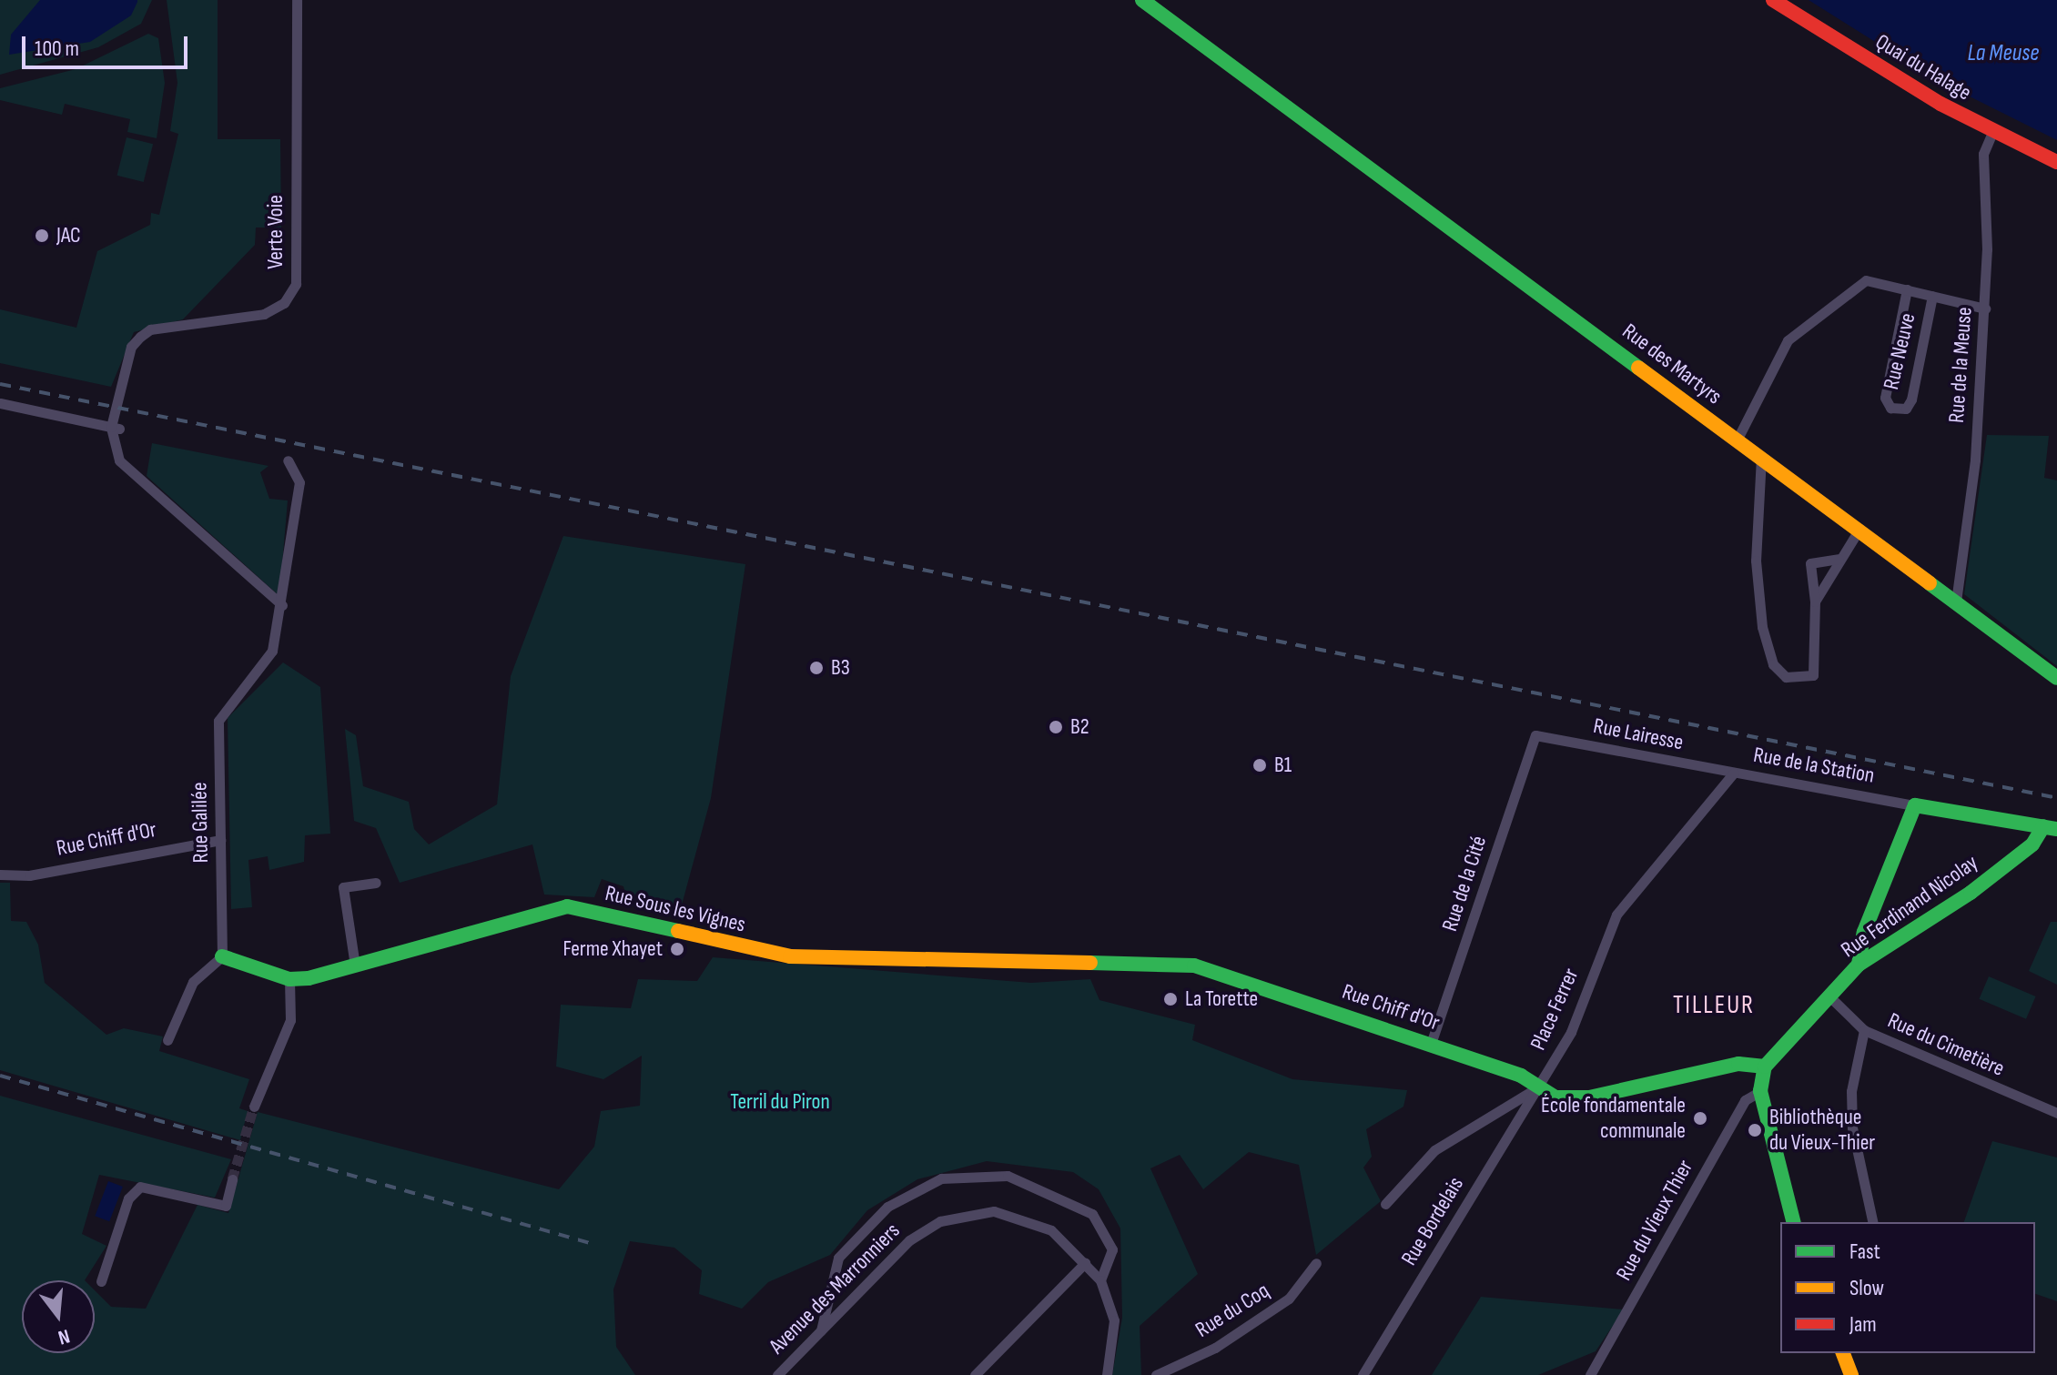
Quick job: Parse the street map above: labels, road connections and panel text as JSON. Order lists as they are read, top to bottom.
{
  "streets": {
    "street": [
      "Quai du Halage",
      "Verte Voie",
      "Rue Neuve",
      "Rue des Martyrs",
      "Rue de la Meuse",
      "Rue Lairesse",
      "Rue de la Station",
      "Rue Galilée",
      "Rue Chiff d'Or",
      "Rue de la Cité",
      "Rue Ferdinand Nicolay",
      "Rue Sous les Vignes",
      "Place Ferrer",
      "Rue du Cimetière",
      "Rue du Vieux Thier",
      "Rue Bordelais",
      "Avenue des Marronniers",
      "Rue du Coq"
    ]
  },
  "crossings": [
    ["Quai du Halage", "Rue de la Meuse"],
    ["Rue des Martyrs", "Rue de la Meuse"],
    ["Rue Lairesse", "Rue de la Station"],
    ["Rue Lairesse", "Rue de la Cité"],
    ["Rue de la Station", "Rue Ferdinand Nicolay"],
    ["Rue de la Station", "Place Ferrer"],
    ["Rue Galilée", "Rue Chiff d'Or"],
    ["Rue Chiff d'Or", "Rue de la Cité"],
    ["Rue Chiff d'Or", "Rue Ferdinand Nicolay"],
    ["Rue Chiff d'Or", "Rue Sous les Vignes"],
    ["Rue Chiff d'Or", "Place Ferrer"],
    ["Rue Chiff d'Or", "Rue Bordelais"],
    ["Rue Ferdinand Nicolay", "Rue du Cimetière"],
    ["Place Ferrer", "Rue Bordelais"]
  ],
  "districts": ["TILLEUR"],
  "water": ["La Meuse"],
  "parks": ["Terril du Piron"],
  "places": [
    "JAC",
    "B3",
    "B2",
    "B1",
    "Ferme Xhayet",
    "La Torette",
    "École fondamentale communale",
    "Bibliothèque du Vieux-Thier"
  ],
  "legend": ["Fast", "Slow", "Jam"],
  "scale_bar": "100 m",
  "north": "bottom"
}
